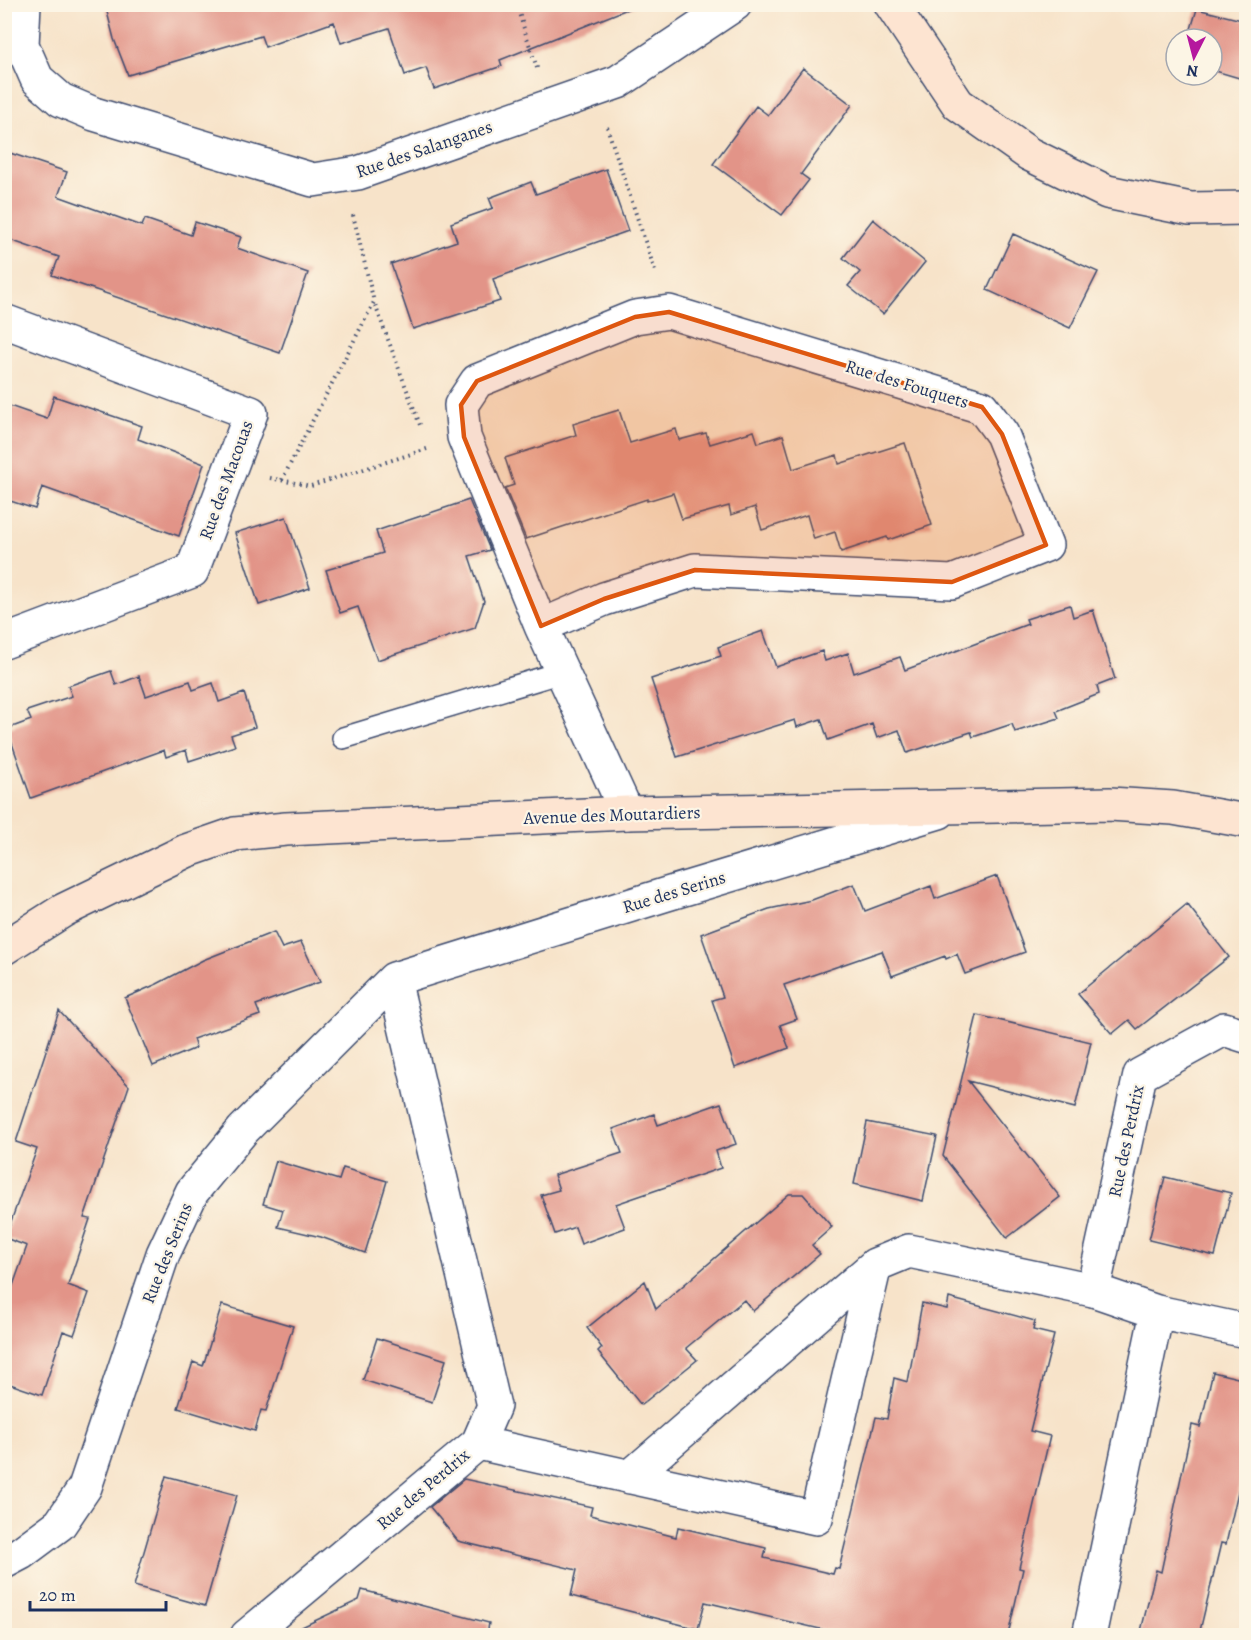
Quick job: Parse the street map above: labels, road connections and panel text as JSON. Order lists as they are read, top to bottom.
{
  "streets": {
    "street": [
      "Rue des Salanganes",
      "Rue des Fouquets",
      "Rue des Macouas",
      "Avenue des Moutardiers",
      "Rue des Serins",
      "Rue des Perdrix"
    ]
  },
  "crossings": [
    ["Rue des Fouquets", "Avenue des Moutardiers"],
    ["Avenue des Moutardiers", "Rue des Serins"]
  ],
  "scale_bar": "20 m",
  "north": "bottom"
}
